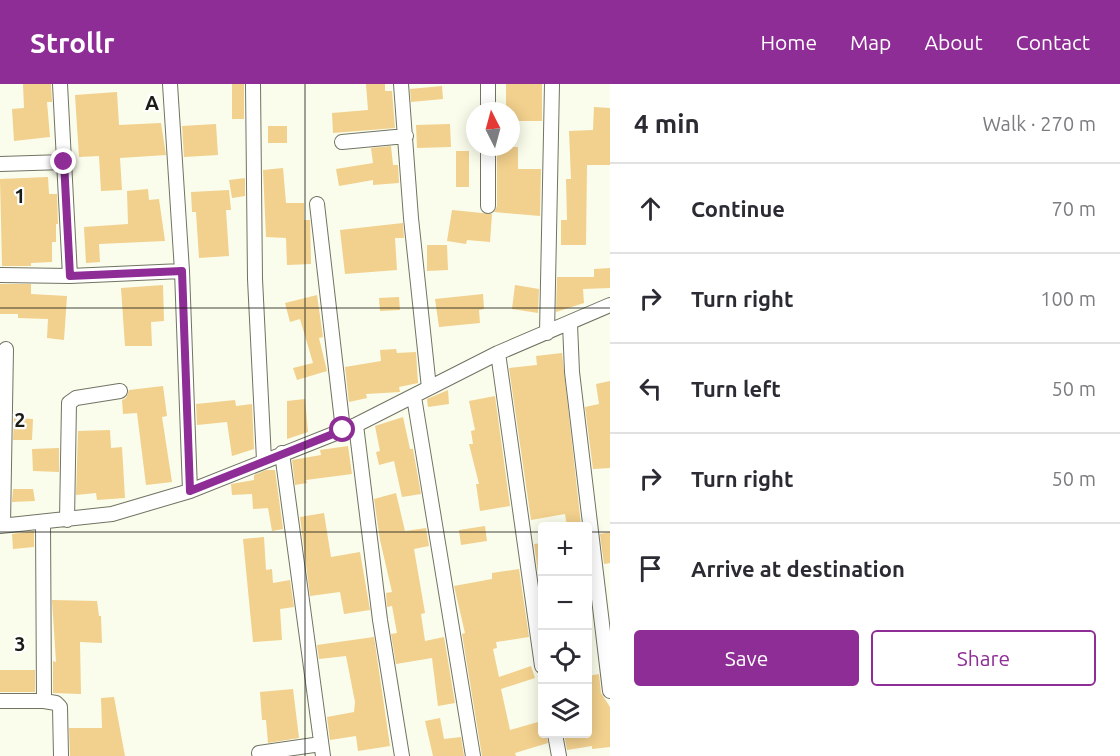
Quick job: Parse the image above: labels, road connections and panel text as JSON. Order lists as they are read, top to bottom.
{
  "north": "top",
  "page": {
    "header": "Strollr",
    "nav": [
      "Home",
      "Map",
      "About",
      "Contact"
    ],
    "heading": ["4 min", "Walk · 270 m"],
    "list": [
      ["Continue", "70 m"],
      ["Turn right", "100 m"],
      ["Turn left", "50 m"],
      ["Turn right", "50 m"],
      "Arrive at destination"
    ],
    "map_buttons": ["+", "−"],
    "buttons": ["Save", "Share"]
  },
  "grid": {
    "columns": ["A"],
    "rows": ["1", "2", "3"]
  }
}
